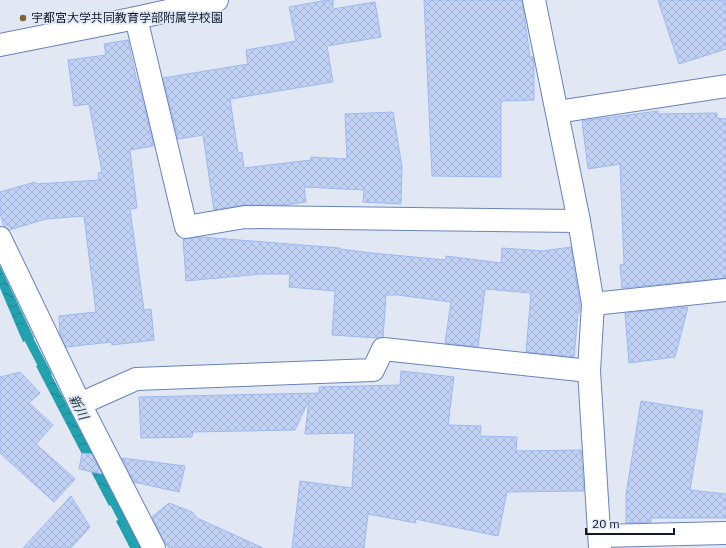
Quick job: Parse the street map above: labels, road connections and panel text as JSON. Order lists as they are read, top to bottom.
{
  "water": ["新川"],
  "places": ["宇都宮大学共同教育学部附属学校園"],
  "scale_bar": "20 m"
}
